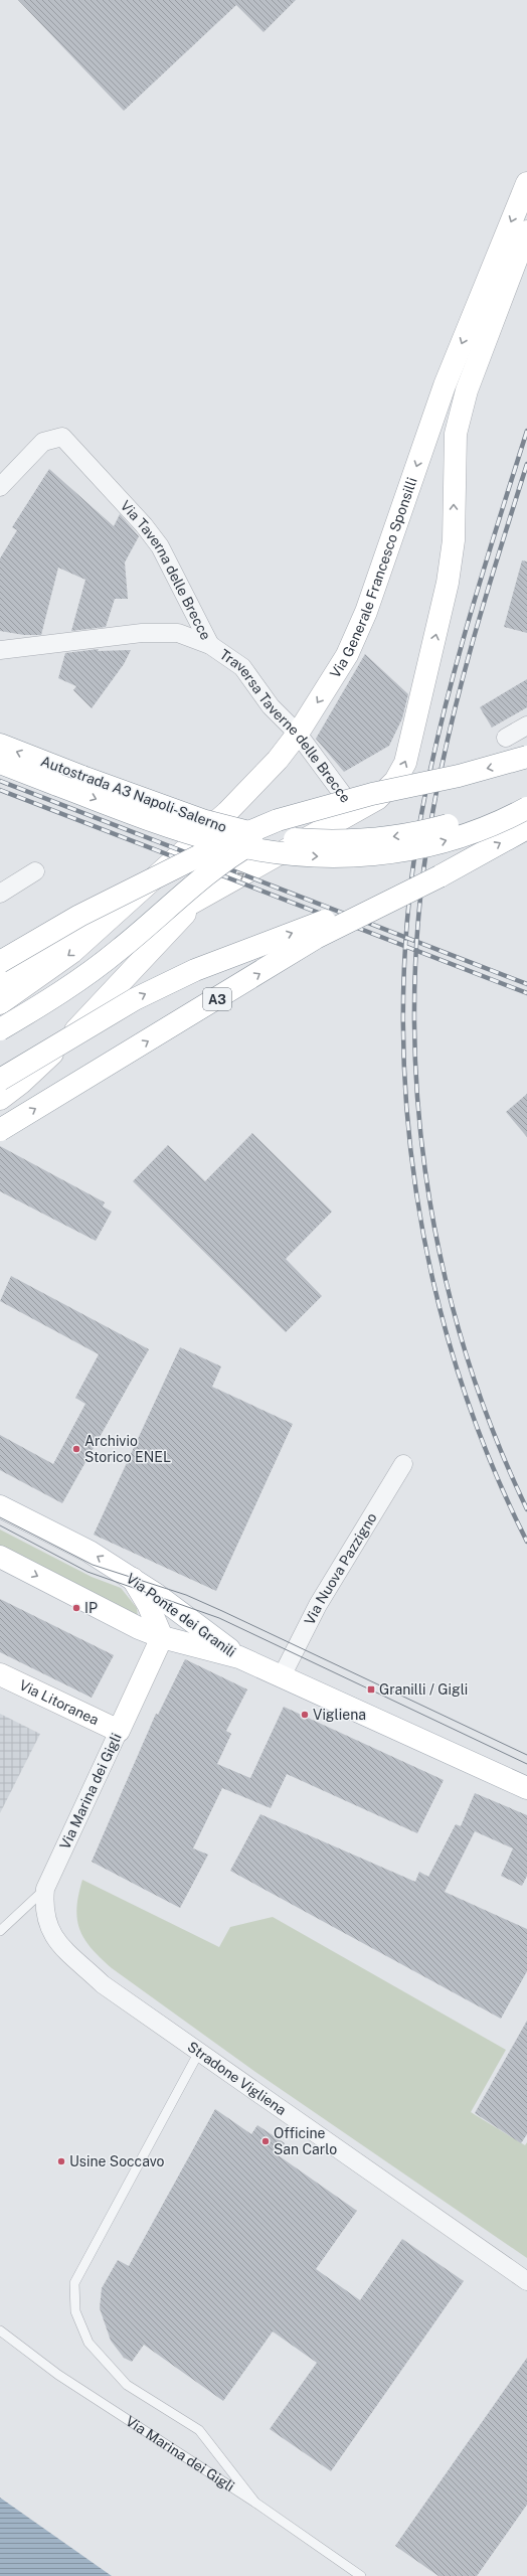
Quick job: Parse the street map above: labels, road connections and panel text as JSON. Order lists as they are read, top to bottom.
{
  "streets": {
    "main road": [
      "Via Generale Francesco Sponsilli",
      "Autostrada A3 Napoli-Salerno",
      "A3",
      "Via Ponte dei Granili",
      "Via Litoranea",
      "Via Marina dei Gigli"
    ],
    "street": [
      "Via Taverna delle Brecce",
      "Traversa Taverne delle Brecce",
      "Via Nuova Pazzigno",
      "Stradone Vigliena"
    ]
  },
  "crossings": [
    ["Via Taverna delle Brecce", "Traversa Taverne delle Brecce"],
    ["Via Generale Francesco Sponsilli", "Traversa Taverne delle Brecce"],
    ["Via Ponte dei Granili", "Via Marina dei Gigli"],
    ["Via Litoranea", "Via Marina dei Gigli"],
    ["Via Marina dei Gigli", "Stradone Vigliena"]
  ],
  "places": {
    "other": [
      "Archivio Storico ENEL",
      "IP",
      "Vigliena",
      "Officine San Carlo",
      "Usine Soccavo"
    ],
    "transit": ["Granilli / Gigli"]
  }
}
